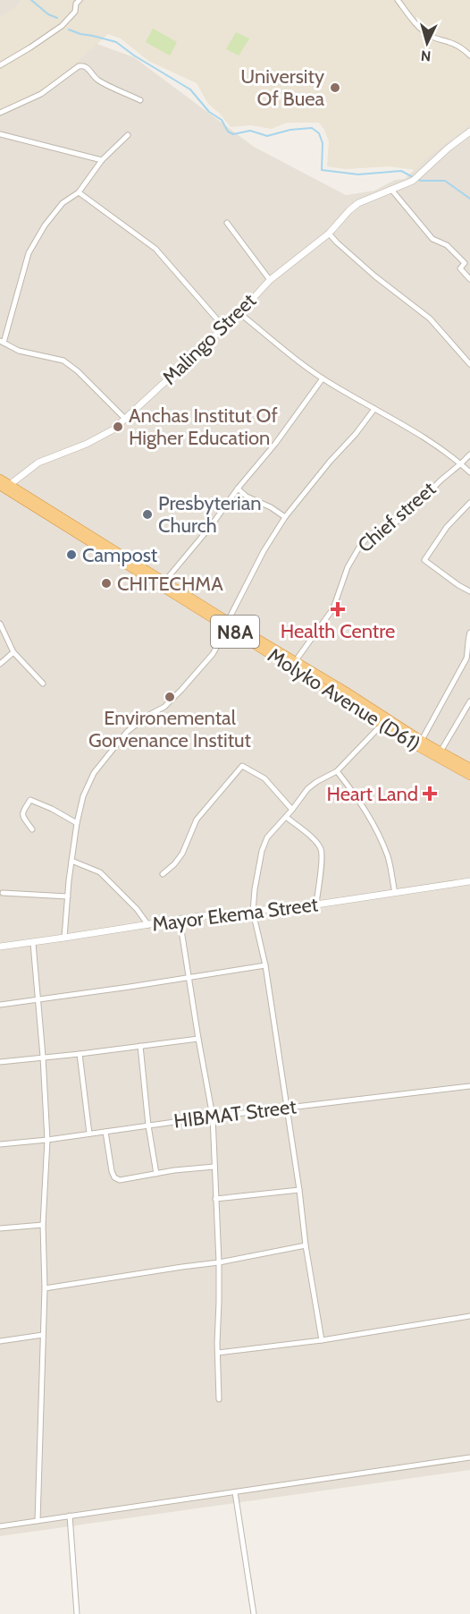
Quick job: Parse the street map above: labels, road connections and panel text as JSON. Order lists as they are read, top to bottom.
{
  "streets": {
    "highway": ["N8A", "Molyko Avenue (D61)"],
    "street": [
      "Malingo Street",
      "Chief street",
      "Mayor Ekema Street",
      "HIBMAT Street"
    ]
  },
  "crossings": [
    ["Malingo Street", "Molyko Avenue (D61)"],
    ["Chief street", "Molyko Avenue (D61)"]
  ],
  "places": {
    "other": [
      "University Of Buea",
      "Anchas Institut Of Higher Education",
      "Presbyterian Church",
      "Campost",
      "CHITECHMA",
      "Environemental Gorvenance Institut"
    ],
    "health": ["Health Centre", "Heart Land"]
  },
  "north": "bottom"
}
